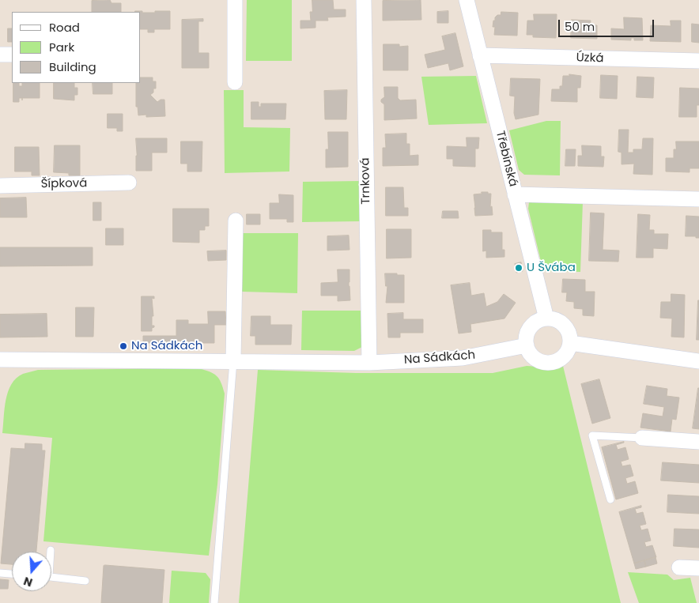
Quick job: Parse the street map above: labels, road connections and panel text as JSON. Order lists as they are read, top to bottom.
{
  "streets": {
    "street": [
      "Úzká",
      "Třebínská",
      "Trnková",
      "Šípková",
      "Na Sádkách"
    ]
  },
  "crossings": [
    ["Úzká", "Třebínská"],
    ["Třebínská", "Na Sádkách"],
    ["Trnková", "Na Sádkách"]
  ],
  "places": ["U Švába", "Na Sádkách"],
  "legend": ["Road", "Park", "Building"],
  "scale_bar": "50 m",
  "north": "bottom"
}
